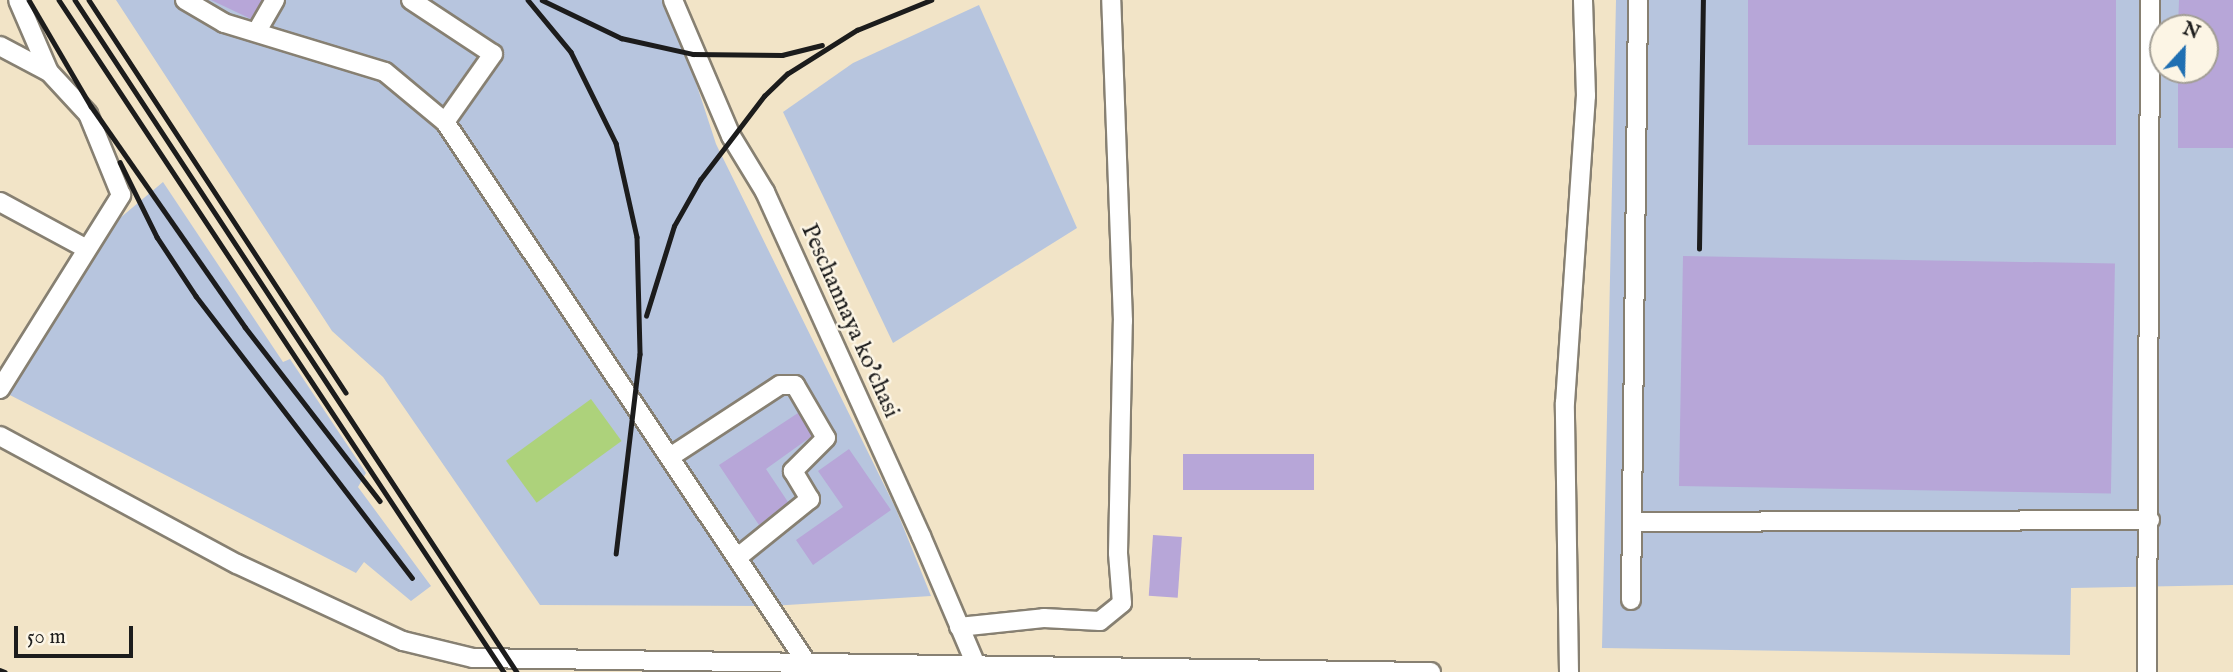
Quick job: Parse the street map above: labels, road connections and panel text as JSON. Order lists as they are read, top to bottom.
{
  "streets": {
    "street": ["Peschannaya ko'chasi"]
  },
  "scale_bar": "50 m",
  "north": "top"
}
